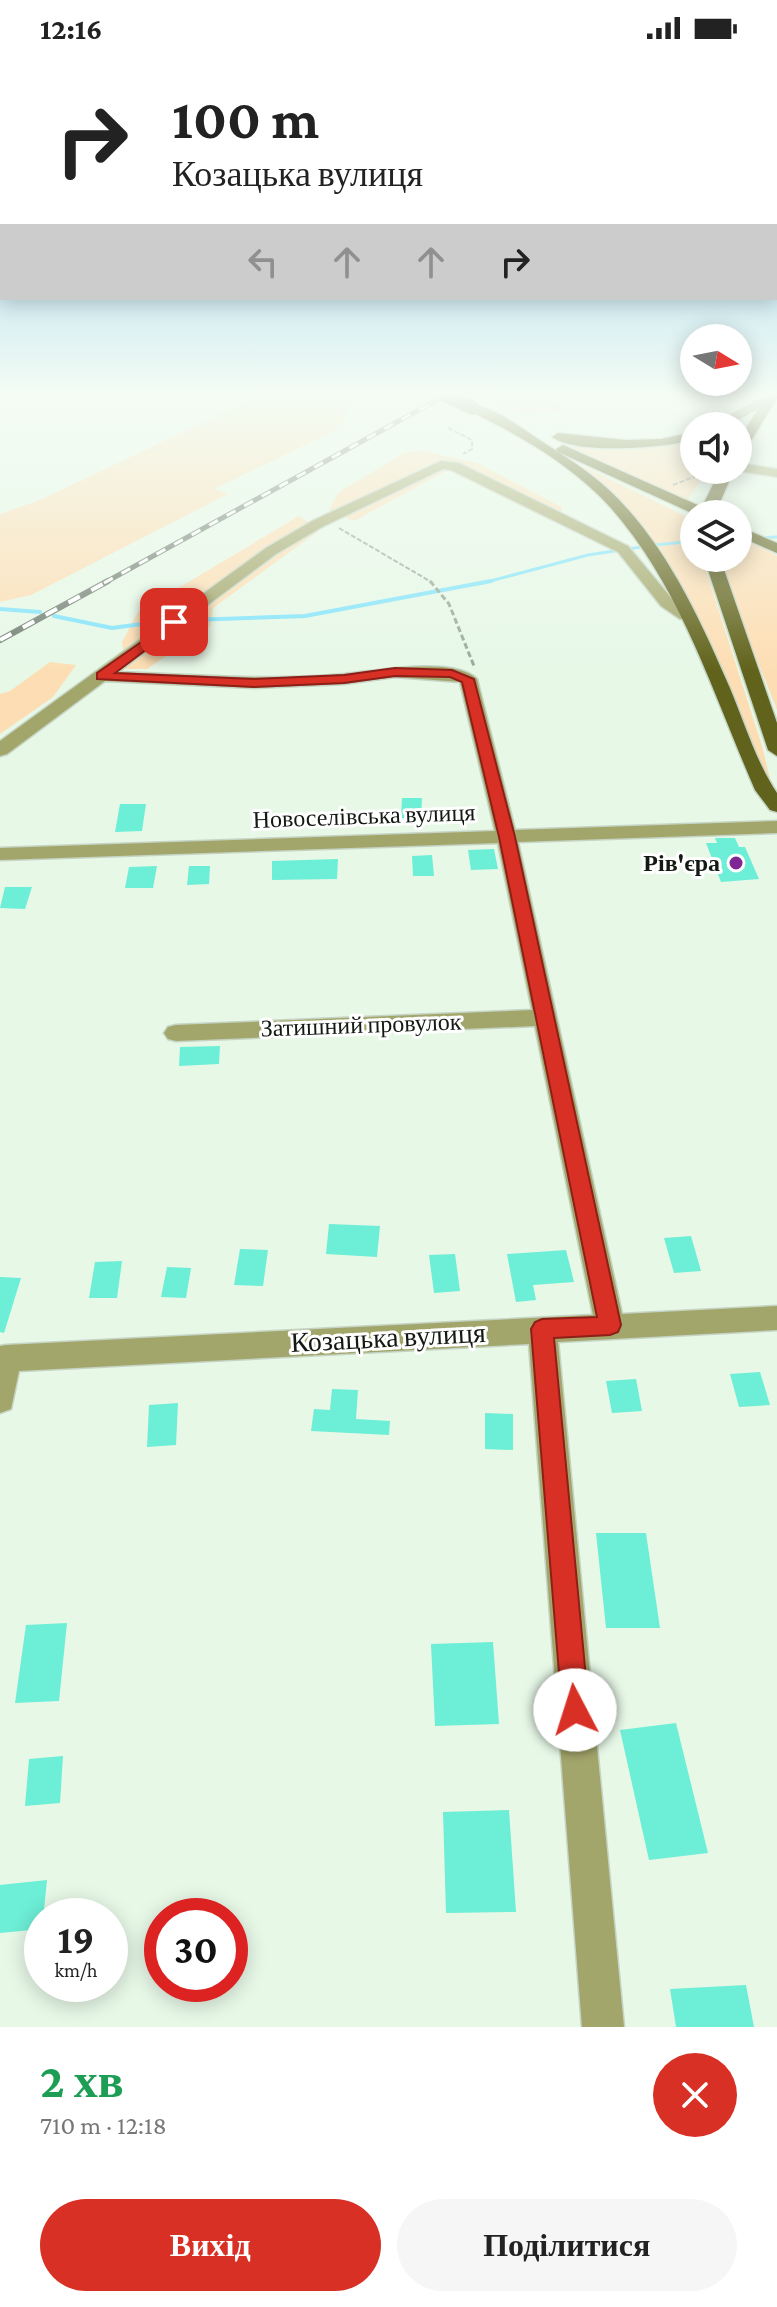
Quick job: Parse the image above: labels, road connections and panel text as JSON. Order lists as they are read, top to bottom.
{
  "streets": {
    "street": ["Новоселівська вулиця", "Затишний провулок", "Козацька вулиця"]
  },
  "places": ["Рів'єра"],
  "north": "right",
  "page": {
    "status": "12:16",
    "turn": ["100 m", "Козацька вулиця"],
    "speed": "19 km/h",
    "limit": "30",
    "heading": ["2 хв", "710 m · 12:18"],
    "buttons": ["Вихід", "Поділитися"]
  }
}
